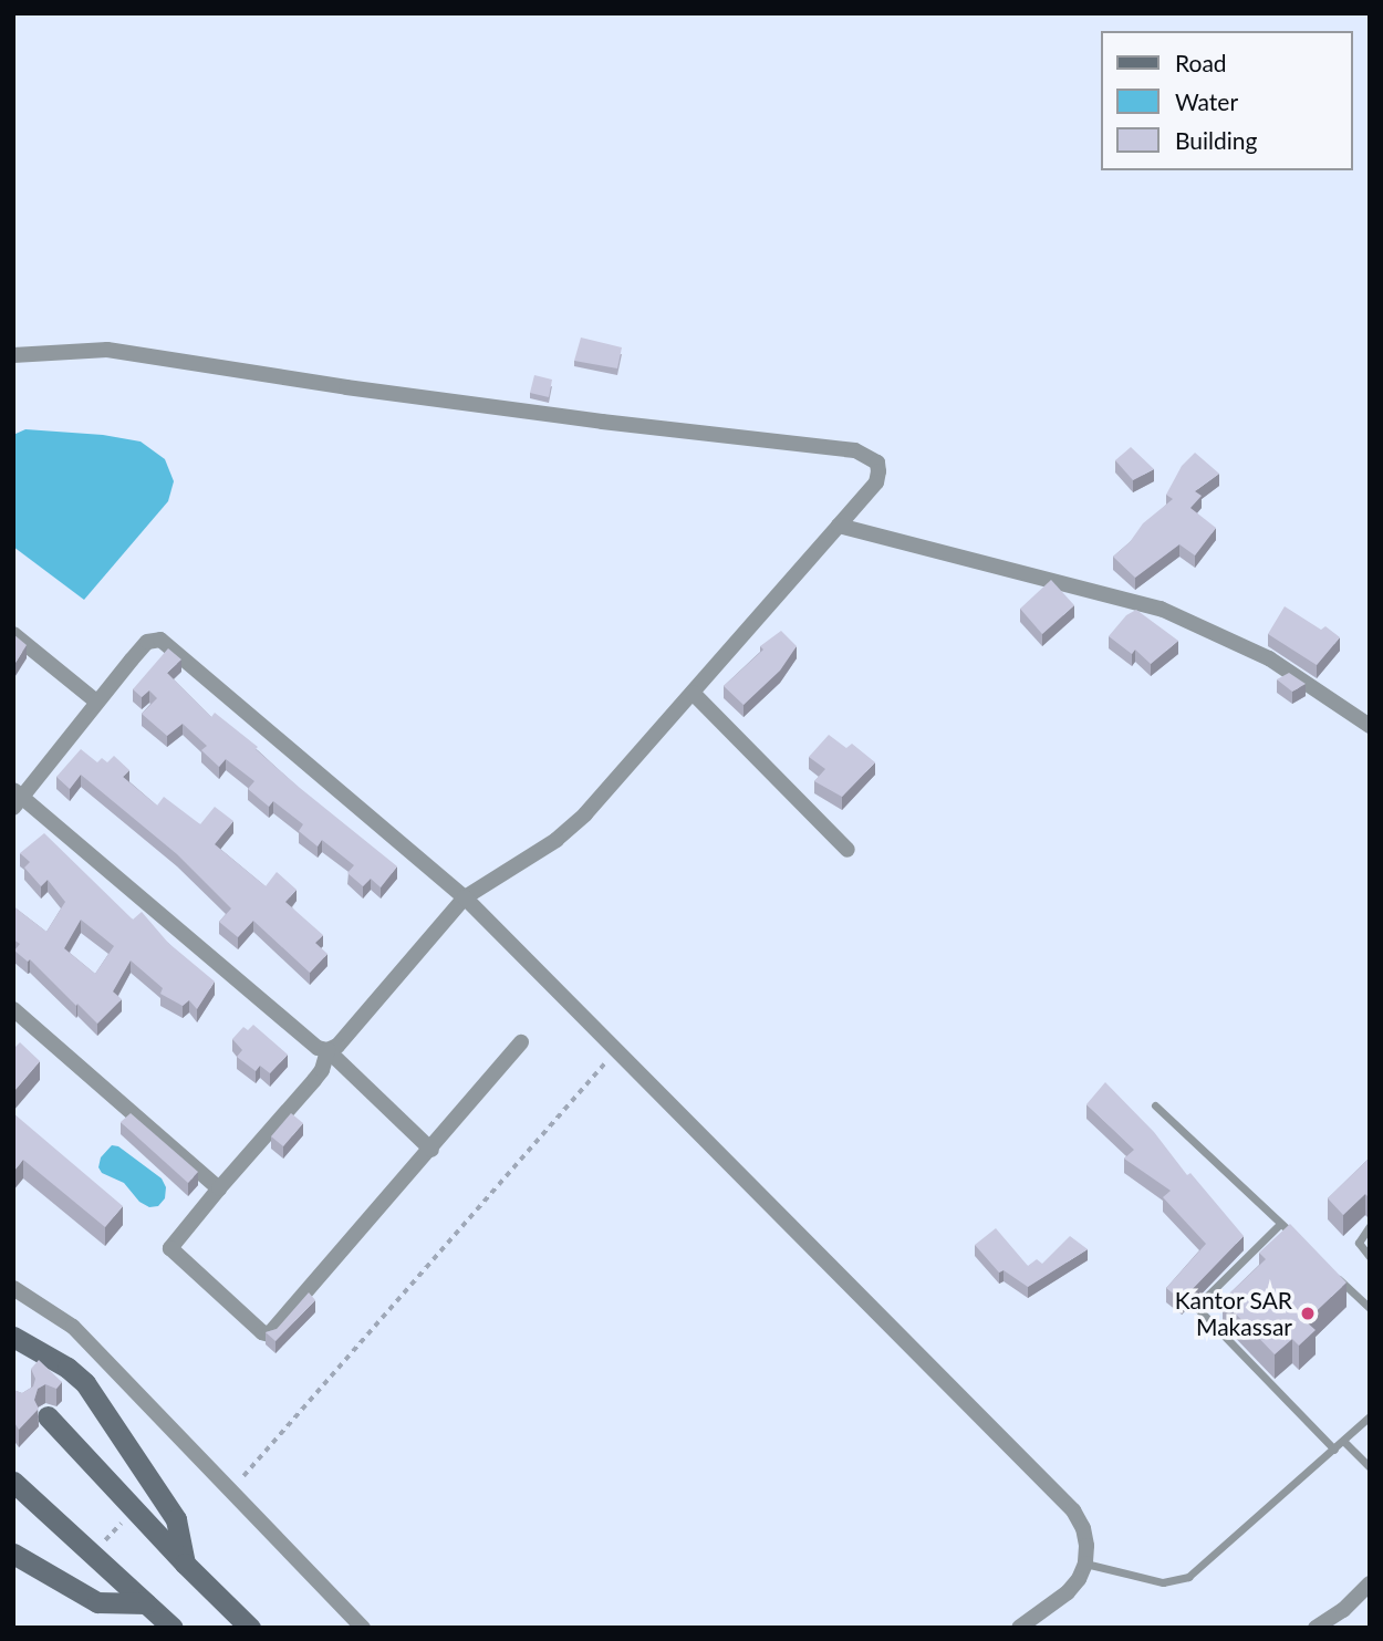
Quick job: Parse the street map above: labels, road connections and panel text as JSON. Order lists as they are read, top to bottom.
{
  "places": ["Kantor SAR Makassar"],
  "legend": ["Road", "Water", "Building"]
}
